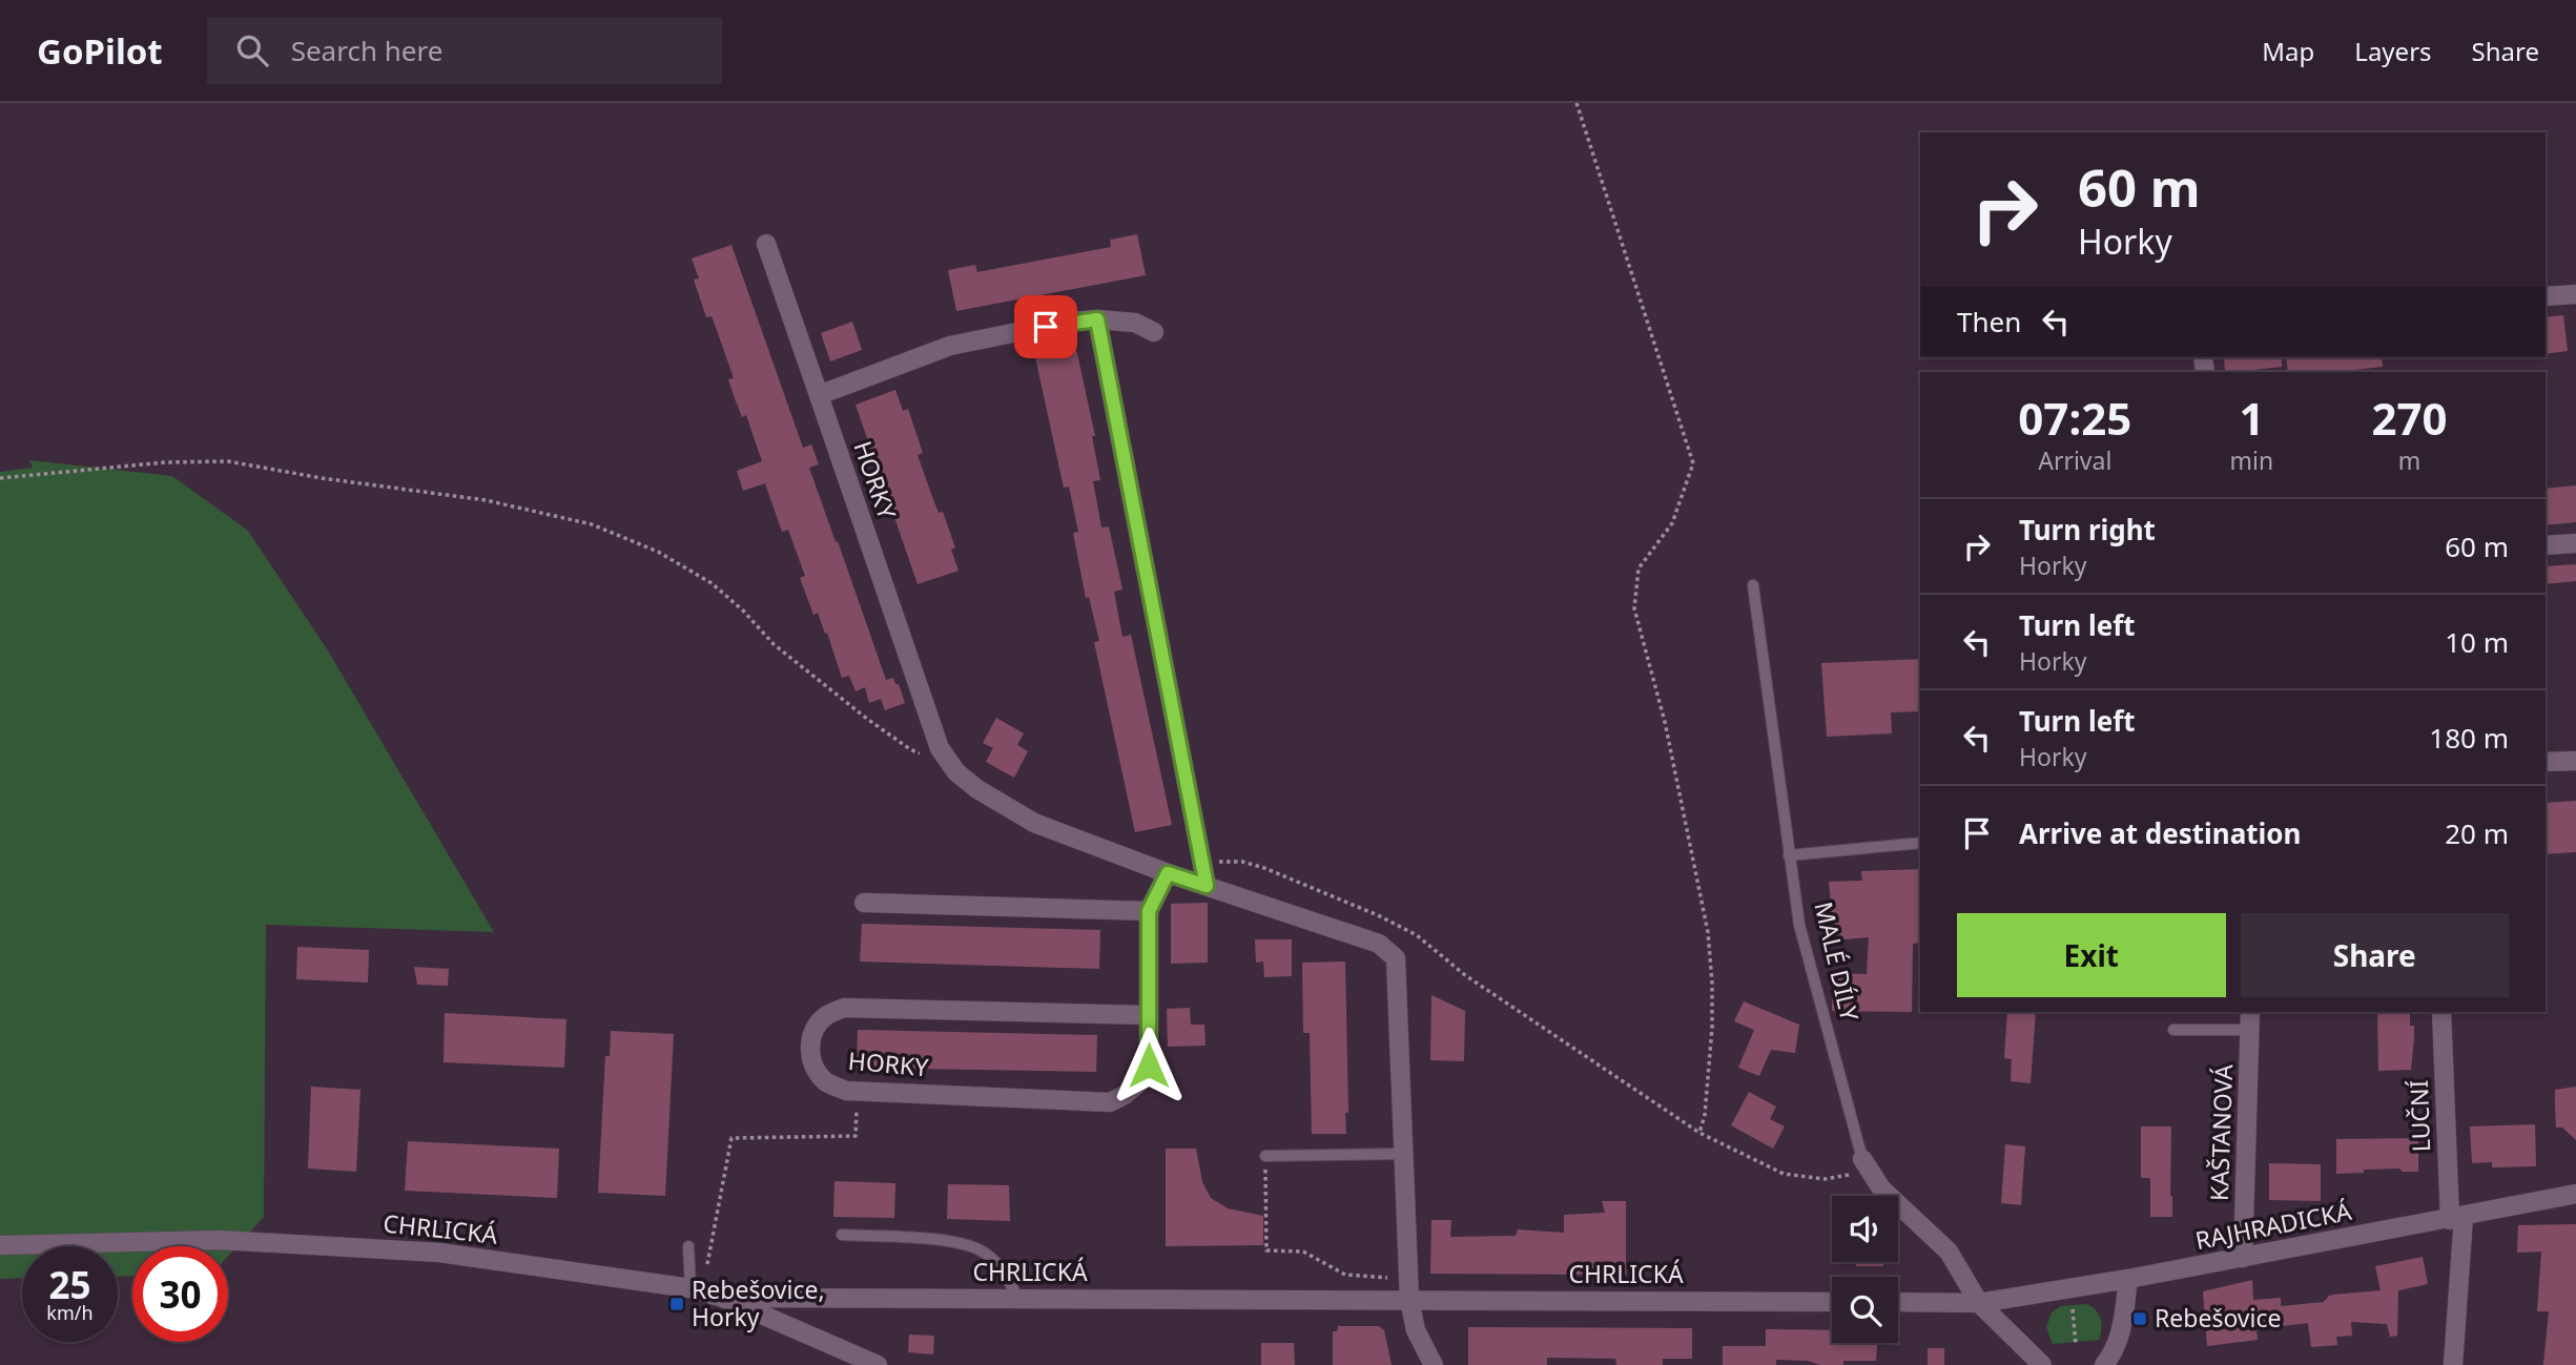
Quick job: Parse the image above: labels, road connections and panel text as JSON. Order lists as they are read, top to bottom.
{
  "streets": {
    "street": [
      "HORKY",
      "MALÉ DÍLY",
      "LUČNÍ",
      "KAŠTANOVÁ",
      "RAJHRADICKÁ",
      "CHRLICKÁ"
    ]
  },
  "crossings": [
    ["HORKY", "CHRLICKÁ"],
    ["MALÉ DÍLY", "RAJHRADICKÁ"],
    ["LUČNÍ", "RAJHRADICKÁ"],
    ["KAŠTANOVÁ", "RAJHRADICKÁ"]
  ],
  "places": {
    "transit": ["Rebešovice, Horky", "Rebešovice"]
  },
  "page": {
    "header": "GoPilot",
    "search": "Search here",
    "nav": ["Map", "Layers", "Share"],
    "turn": ["60 m", "Horky"],
    "then": "Then",
    "eta": [
      "07:25",
      "Arrival",
      "1",
      "min",
      "270",
      "m"
    ],
    "list": [
      {
        "name": "Turn right",
        "note": "Horky",
        "value": "60 m"
      },
      {
        "name": "Turn left",
        "note": "Horky",
        "value": "10 m"
      },
      {
        "name": "Turn left",
        "note": "Horky",
        "value": "180 m"
      },
      {
        "name": "Arrive at destination",
        "value": "20 m"
      }
    ],
    "buttons": ["Exit", "Share"],
    "speed": "25 km/h",
    "limit": "30"
  }
}
